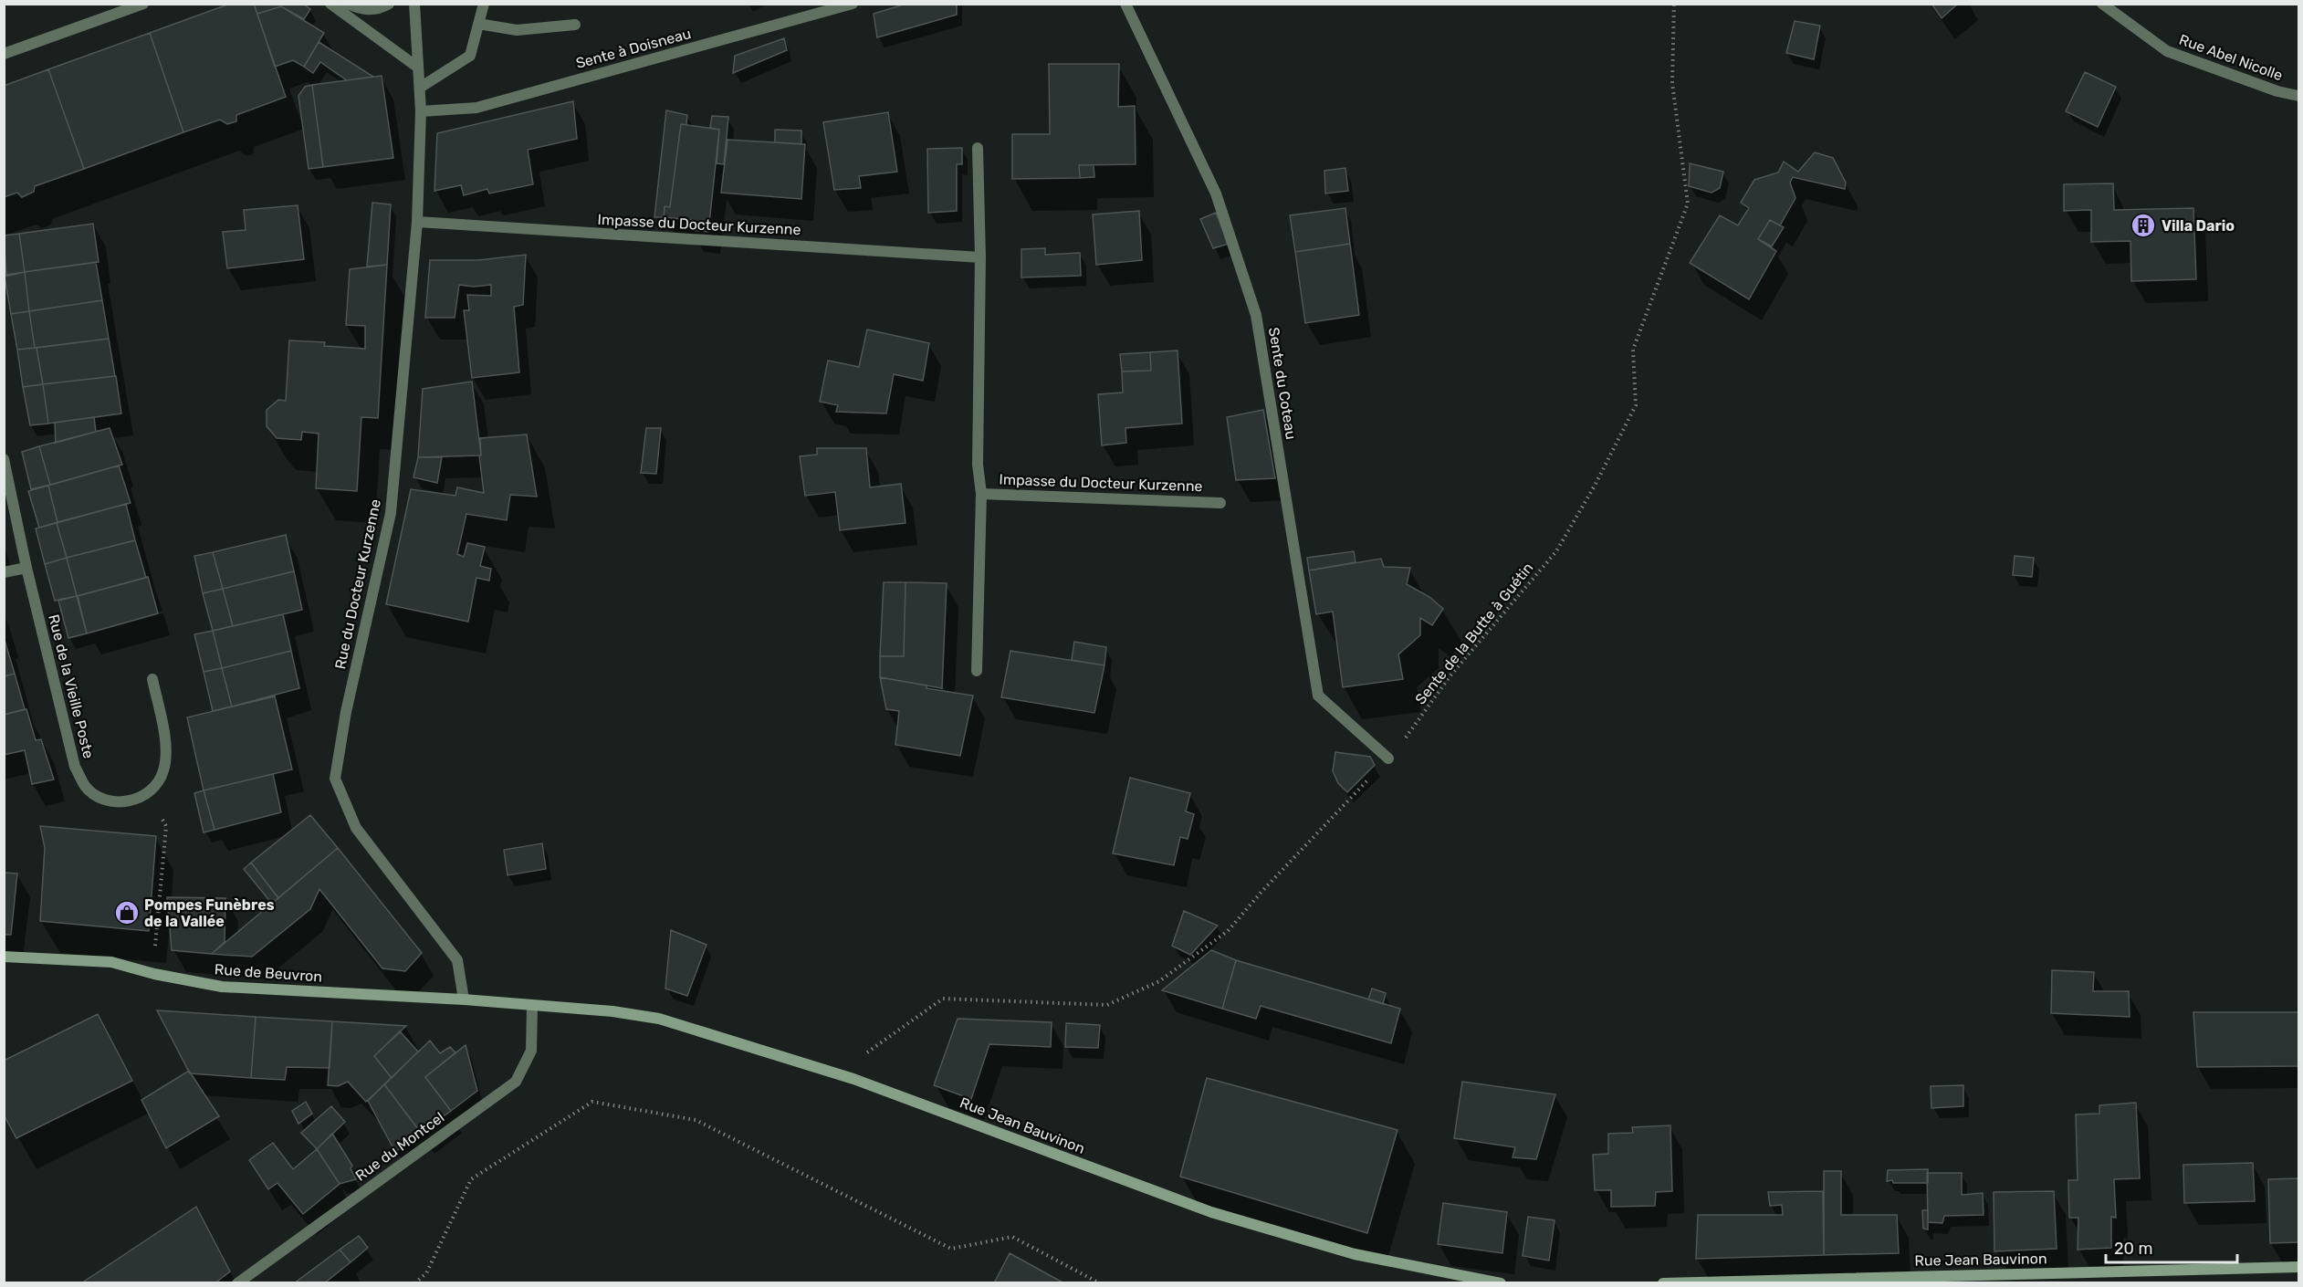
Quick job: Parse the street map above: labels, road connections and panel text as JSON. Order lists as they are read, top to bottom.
{
  "streets": {
    "main road": ["Rue de Beuvron", "Rue Jean Bauvinon"],
    "street": [
      "Sente à Doisneau",
      "Rue Abel Nicolle",
      "Impasse du Docteur Kurzenne",
      "Sente du Coteau",
      "Rue du Docteur Kurzenne",
      "Rue de la Vieille Poste",
      "Rue du Montcel"
    ],
    "path": ["Sente de la Butte à Guétin"]
  },
  "crossings": [
    ["Sente à Doisneau", "Rue du Docteur Kurzenne"],
    ["Impasse du Docteur Kurzenne", "Rue du Docteur Kurzenne"],
    ["Sente du Coteau", "Sente de la Butte à Guétin"],
    ["Rue du Docteur Kurzenne", "Rue de Beuvron"],
    ["Rue de Beuvron", "Rue Jean Bauvinon"],
    ["Rue de Beuvron", "Rue du Montcel"],
    ["Rue Jean Bauvinon", "Rue du Montcel"]
  ],
  "places": {
    "building": ["Villa Dario"],
    "shop": ["Pompes Funèbres de la Vallée"]
  },
  "scale_bar": "20 m"
}
